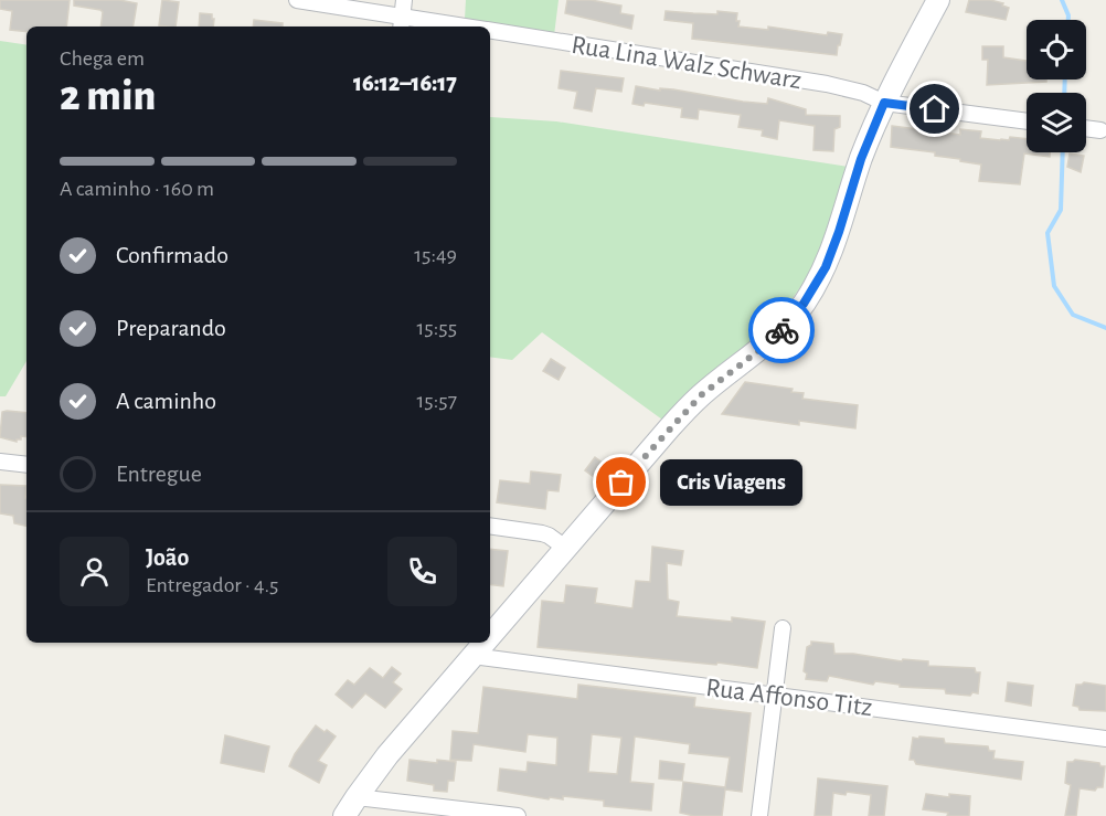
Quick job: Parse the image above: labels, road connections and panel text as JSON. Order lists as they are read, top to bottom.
{
  "streets": {
    "street": ["Rua Lina Walz Schwarz", "Rua Affonso Titz"]
  },
  "places": ["Cris Viagens"],
  "page": {
    "heading": ["2 min", "Chega em", "16:12–16:17"],
    "panel": ["João", "Entregador · 4.5"],
    "bar": "A caminho · 160 m",
    "list": [
      ["Confirmado", "15:49"],
      ["Preparando", "15:55"],
      ["A caminho", "15:57"],
      "Entregue"
    ],
    "bubble": "Cris Viagens"
  }
}
